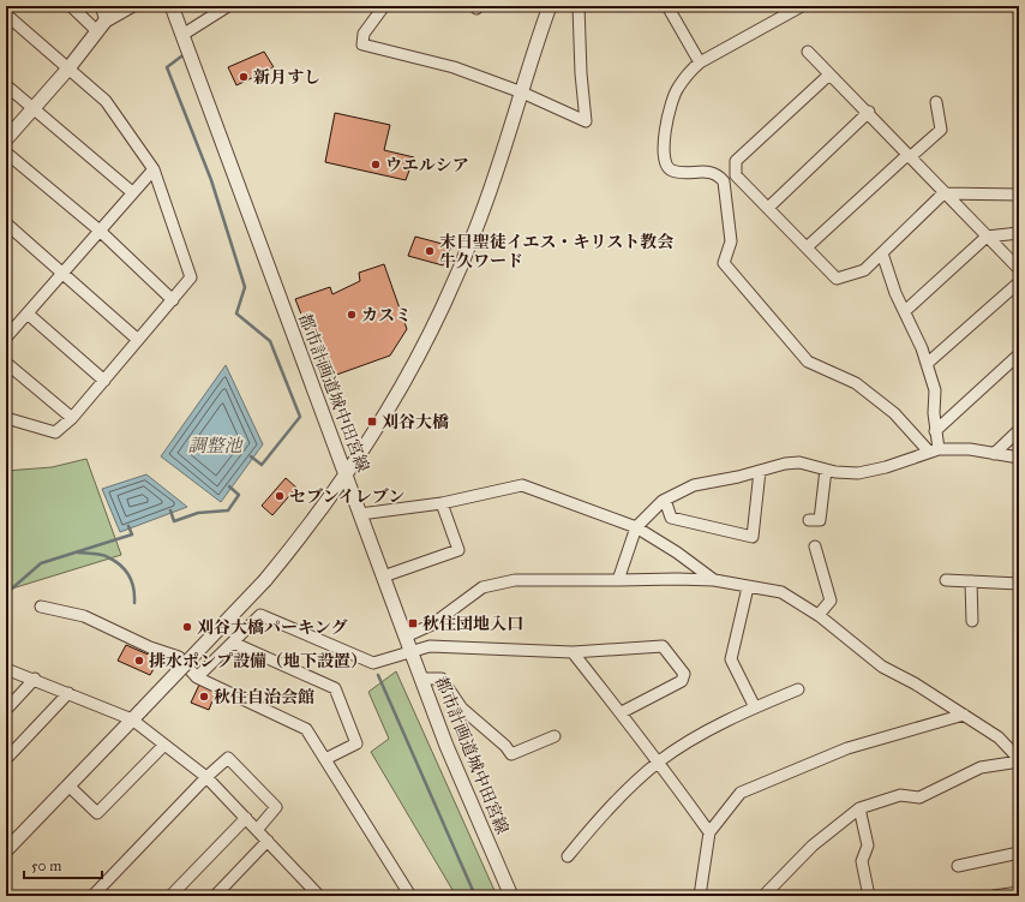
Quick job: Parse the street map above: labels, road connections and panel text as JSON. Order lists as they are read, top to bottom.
{
  "streets": {
    "street": ["都市計画道城中田宮線"]
  },
  "water": ["調整池"],
  "places": {
    "other": [
      "新月すし",
      "ウエルシア",
      "末日聖徒イエス・キリスト教会 牛久ワード",
      "カスミ",
      "セブンイレブン",
      "刈谷大橋パーキング",
      "排水ポンプ設備（地下設置）",
      "秋住自治会館"
    ],
    "transit": ["刈谷大橋", "秋住団地入口"]
  },
  "scale_bar": "50 m"
}
